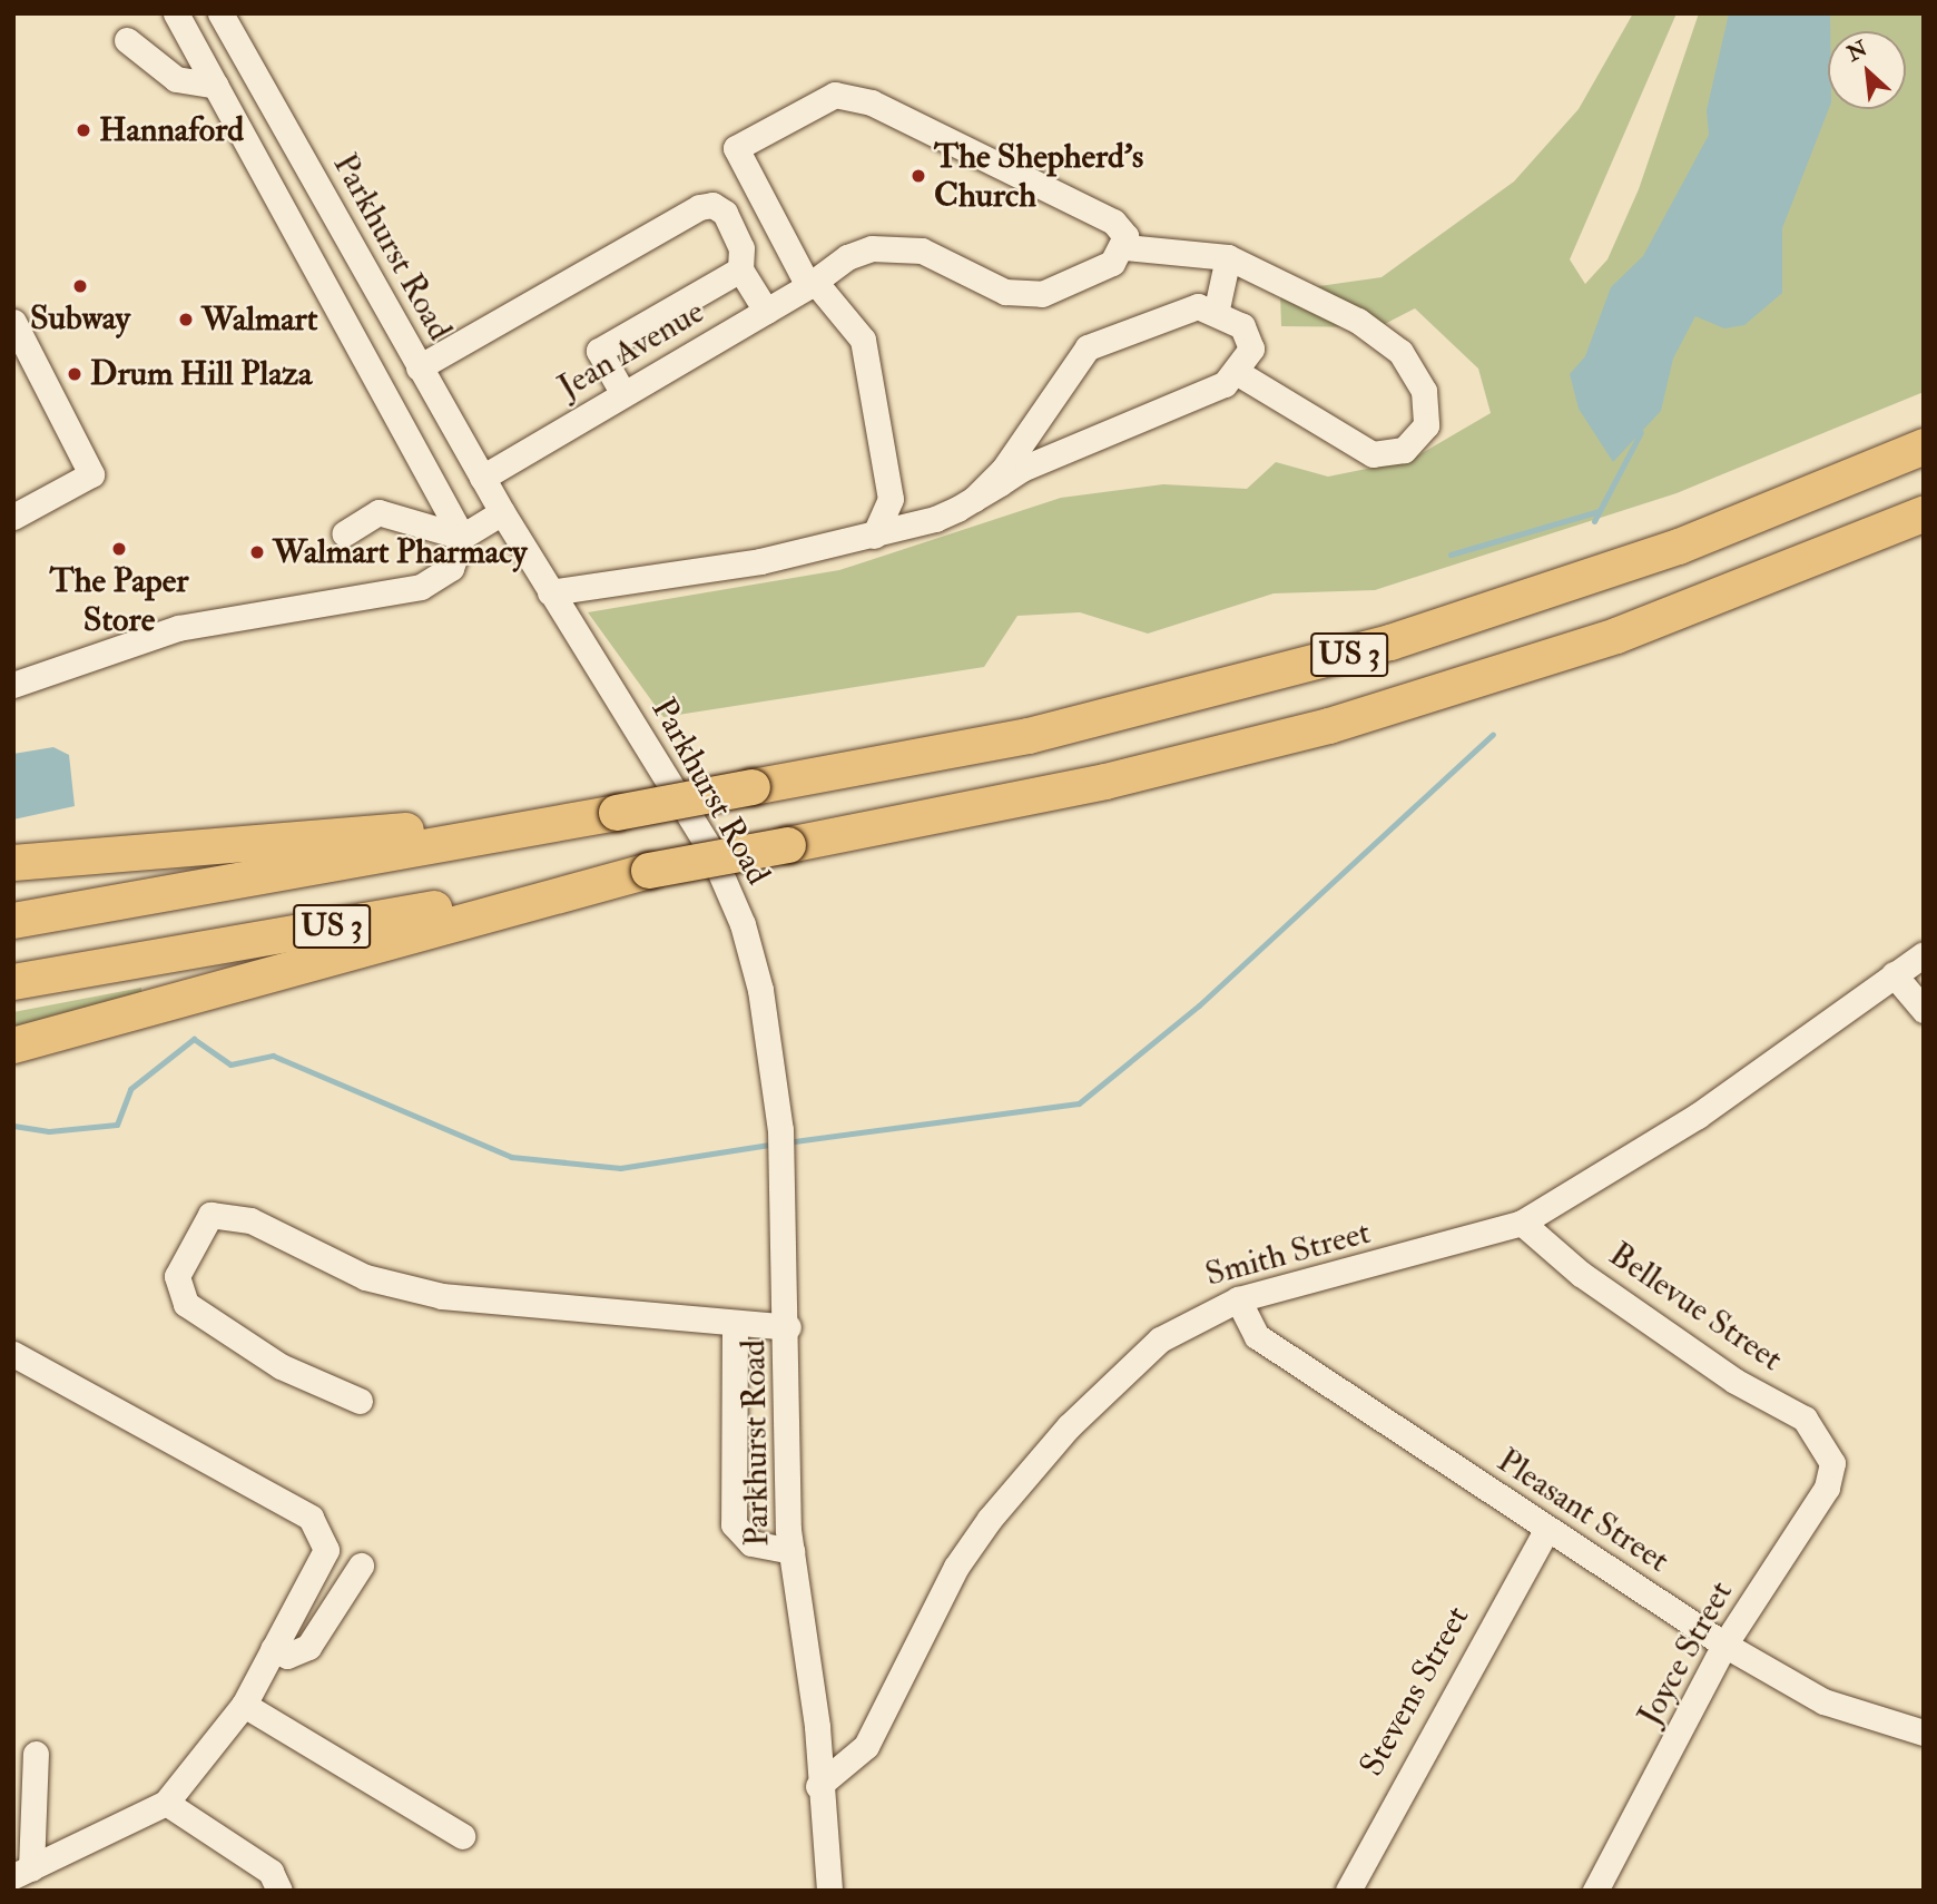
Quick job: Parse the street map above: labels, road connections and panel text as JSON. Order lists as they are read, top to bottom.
{
  "streets": {
    "highway": ["US 3"],
    "street": [
      "Parkhurst Road",
      "Jean Avenue",
      "Smith Street",
      "Bellevue Street",
      "Pleasant Street",
      "Joyce Street",
      "Stevens Street"
    ]
  },
  "crossings": [
    ["Parkhurst Road", "Jean Avenue"],
    ["Parkhurst Road", "Smith Street"],
    ["Smith Street", "Bellevue Street"],
    ["Smith Street", "Pleasant Street"],
    ["Bellevue Street", "Joyce Street"],
    ["Pleasant Street", "Joyce Street"],
    ["Pleasant Street", "Stevens Street"]
  ],
  "places": [
    "Hannaford",
    "The Shepherd's Church",
    "Subway",
    "Walmart",
    "Drum Hill Plaza",
    "The Paper Store",
    "Walmart Pharmacy"
  ],
  "north": "top left"
}
